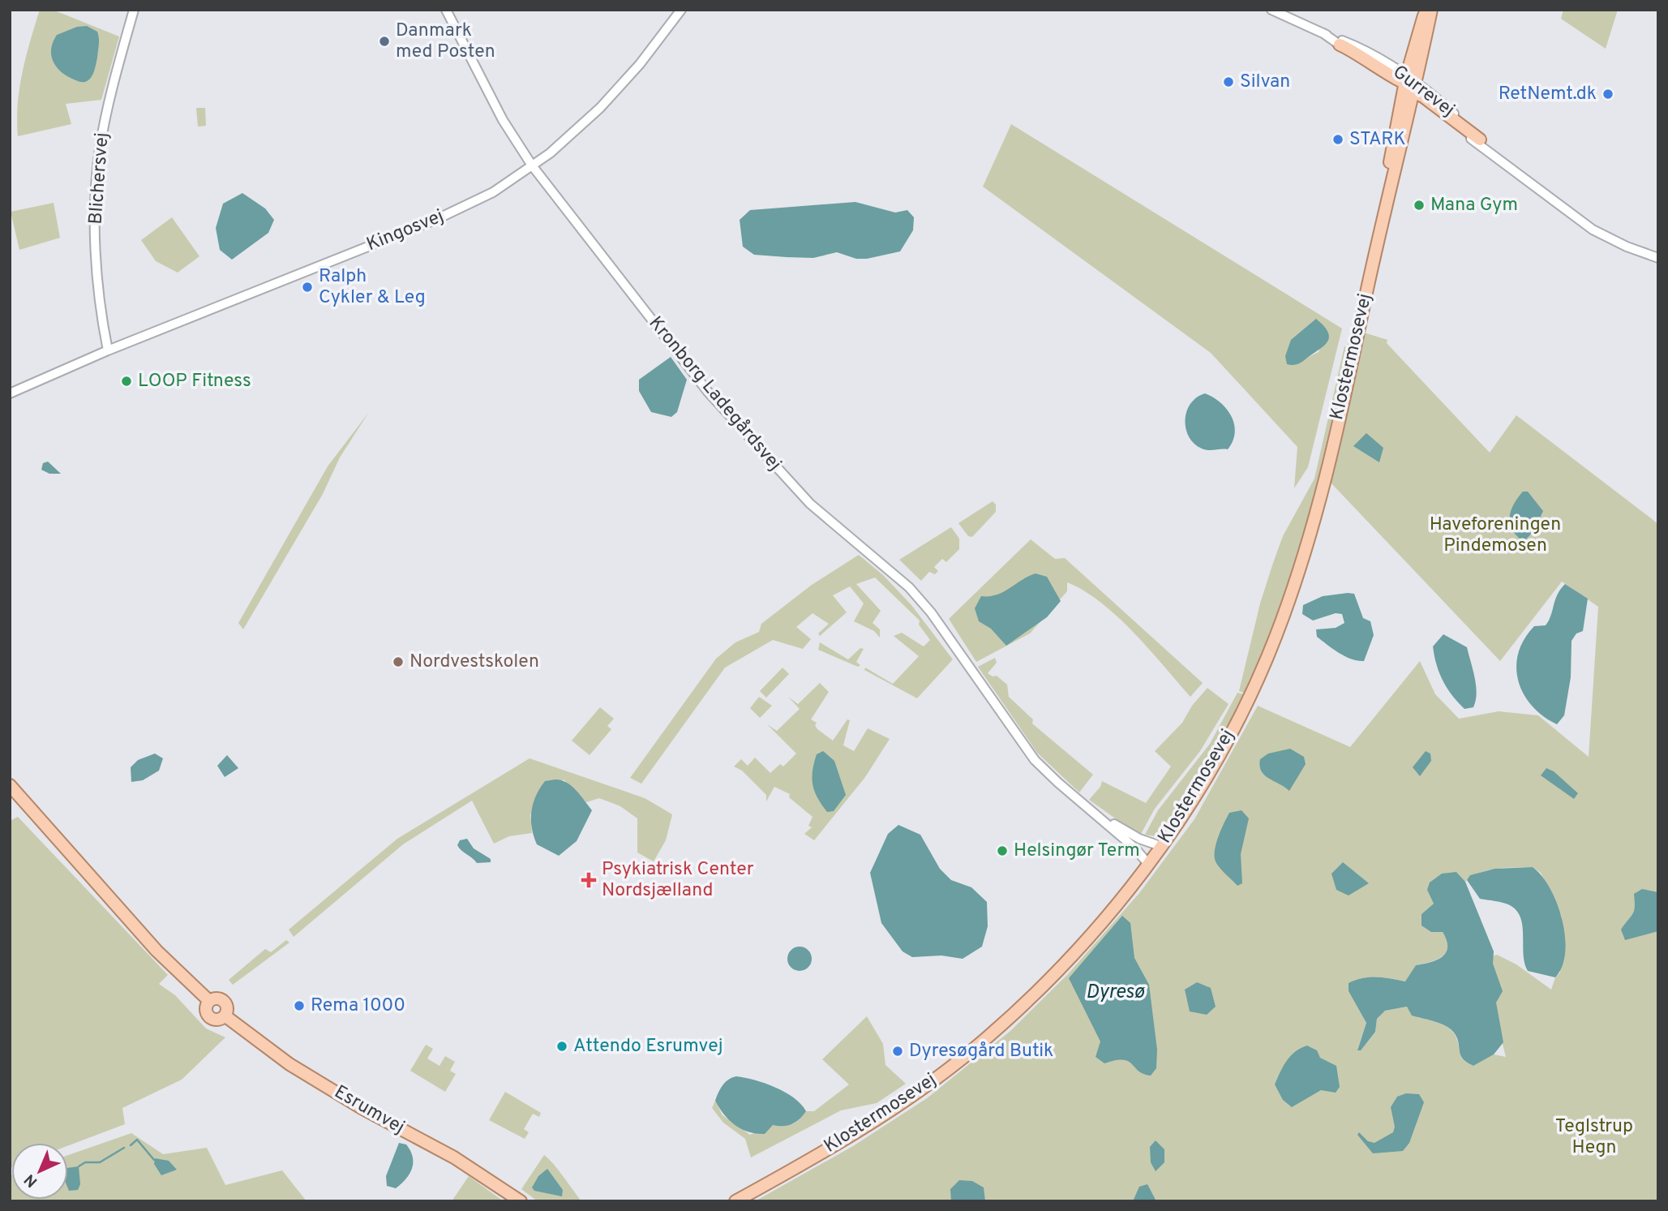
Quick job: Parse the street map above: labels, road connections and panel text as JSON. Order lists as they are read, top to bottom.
{
  "streets": {
    "main road": ["Klostermosevej", "Esrumvej"],
    "street": [
      "Gurrevej",
      "Blichersvej",
      "Kingosvej",
      "Kronborg Ladegårdsvej"
    ]
  },
  "crossings": [
    ["Gurrevej", "Klostermosevej"],
    ["Blichersvej", "Kingosvej"],
    ["Kingosvej", "Kronborg Ladegårdsvej"],
    ["Klostermosevej", "Kronborg Ladegårdsvej"]
  ],
  "water": ["Dyresø"],
  "parks": ["Haveforeningen Pindemosen", "Teglstrup Hegn"],
  "places": {
    "other": [
      "Danmark med Posten",
      "Silvan",
      "RetNemt.dk",
      "STARK",
      "Mana Gym",
      "Ralph Cykler & Leg",
      "LOOP Fitness",
      "Nordvestskolen",
      "Helsingør Term",
      "Rema 1000",
      "Attendo Esrumvej",
      "Dyresøgård Butik"
    ],
    "health": ["Psykiatrisk Center Nordsjælland"]
  },
  "north": "bottom left"
}
